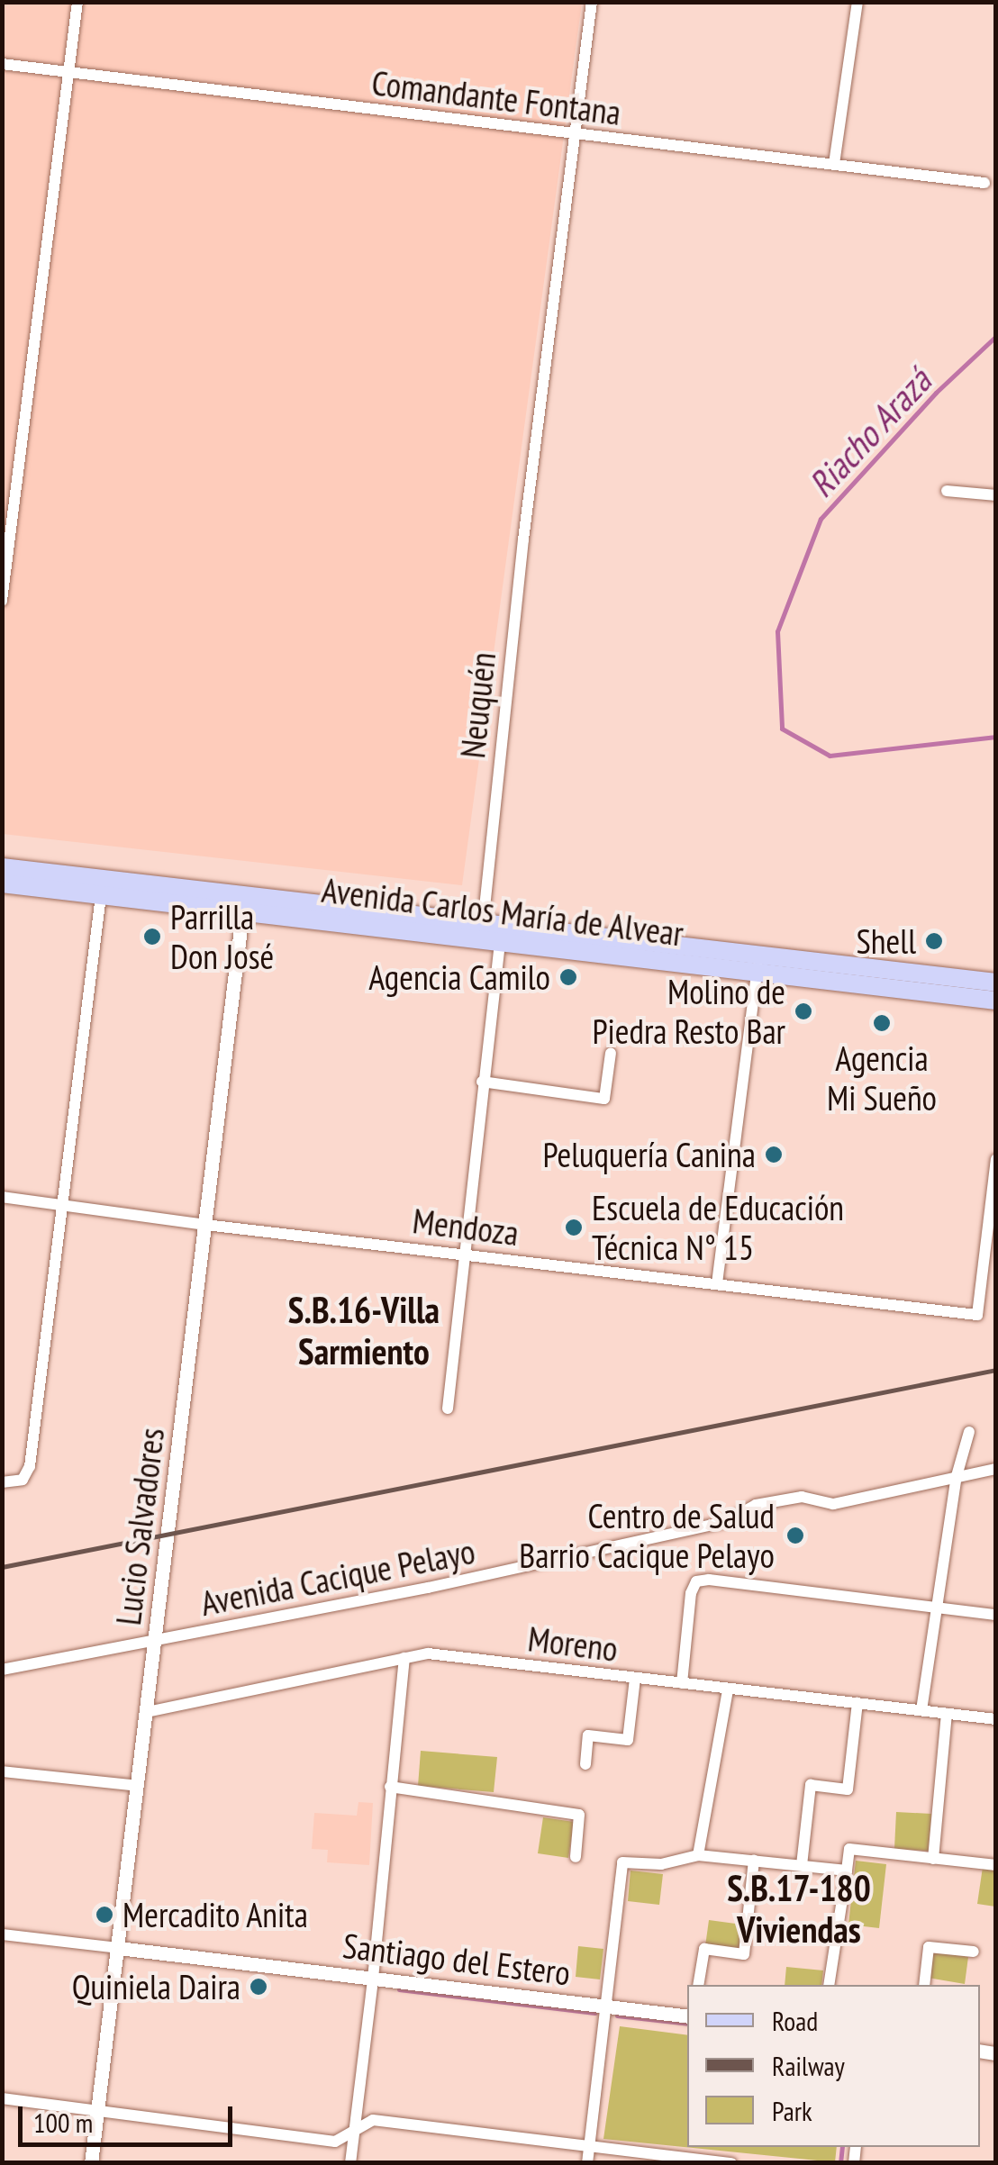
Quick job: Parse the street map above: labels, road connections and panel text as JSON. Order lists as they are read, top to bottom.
{
  "streets": {
    "main road": ["Avenida Carlos María de Alvear"],
    "street": [
      "Comandante Fontana",
      "Neuquén",
      "Mendoza",
      "Lucio Salvadores",
      "Avenida Cacique Pelayo",
      "Moreno",
      "Santiago del Estero"
    ]
  },
  "crossings": [
    ["Comandante Fontana", "Neuquén"],
    ["Neuquén", "Avenida Carlos María de Alvear"],
    ["Avenida Carlos María de Alvear", "Lucio Salvadores"],
    ["Mendoza", "Lucio Salvadores"],
    ["Lucio Salvadores", "Avenida Cacique Pelayo"],
    ["Lucio Salvadores", "Moreno"],
    ["Lucio Salvadores", "Santiago del Estero"]
  ],
  "districts": ["S.B.16-Villa Sarmiento", "S.B.17-180 Viviendas"],
  "water": ["Riacho Arazá"],
  "places": [
    "Parrilla Don José",
    "Shell",
    "Agencia Camilo",
    "Molino de Piedra Resto Bar",
    "Agencia Mi Sueño",
    "Peluquería Canina",
    "Escuela de Educación Técnica N° 15",
    "Centro de Salud Barrio Cacique Pelayo",
    "Mercadito Anita",
    "Quiniela Daira"
  ],
  "legend": ["Road", "Railway", "Park"],
  "scale_bar": "100 m"
}
